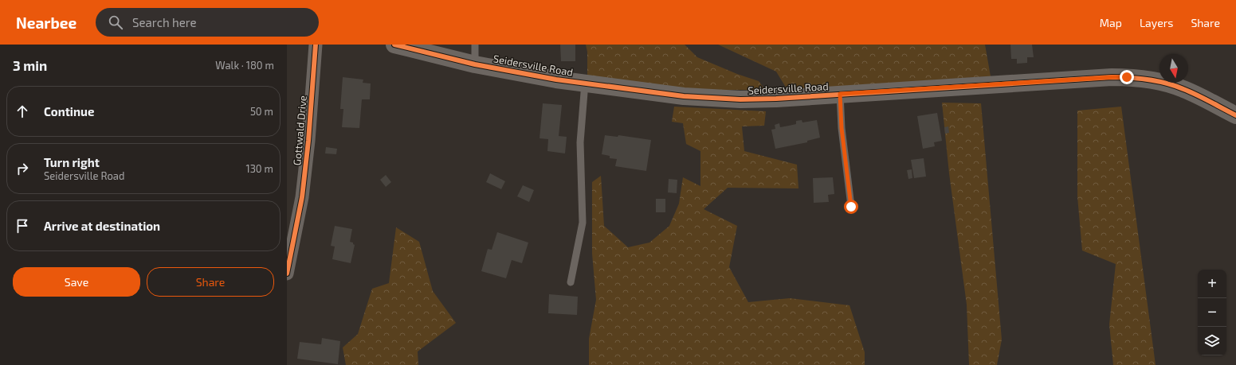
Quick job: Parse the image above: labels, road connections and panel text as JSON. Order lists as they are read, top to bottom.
{
  "streets": {
    "street": ["Seidersville Road", "Gottwald Drive"]
  },
  "north": "bottom",
  "page": {
    "header": "Nearbee",
    "search": "Search here",
    "nav": ["Map", "Layers", "Share"],
    "heading": ["3 min", "Walk · 180 m"],
    "list": [
      ["Continue", "50 m"],
      ["Turn right", "Seidersville Road", "130 m"],
      "Arrive at destination"
    ],
    "buttons": ["Save", "Share"],
    "map_buttons": ["+", "−"]
  }
}
